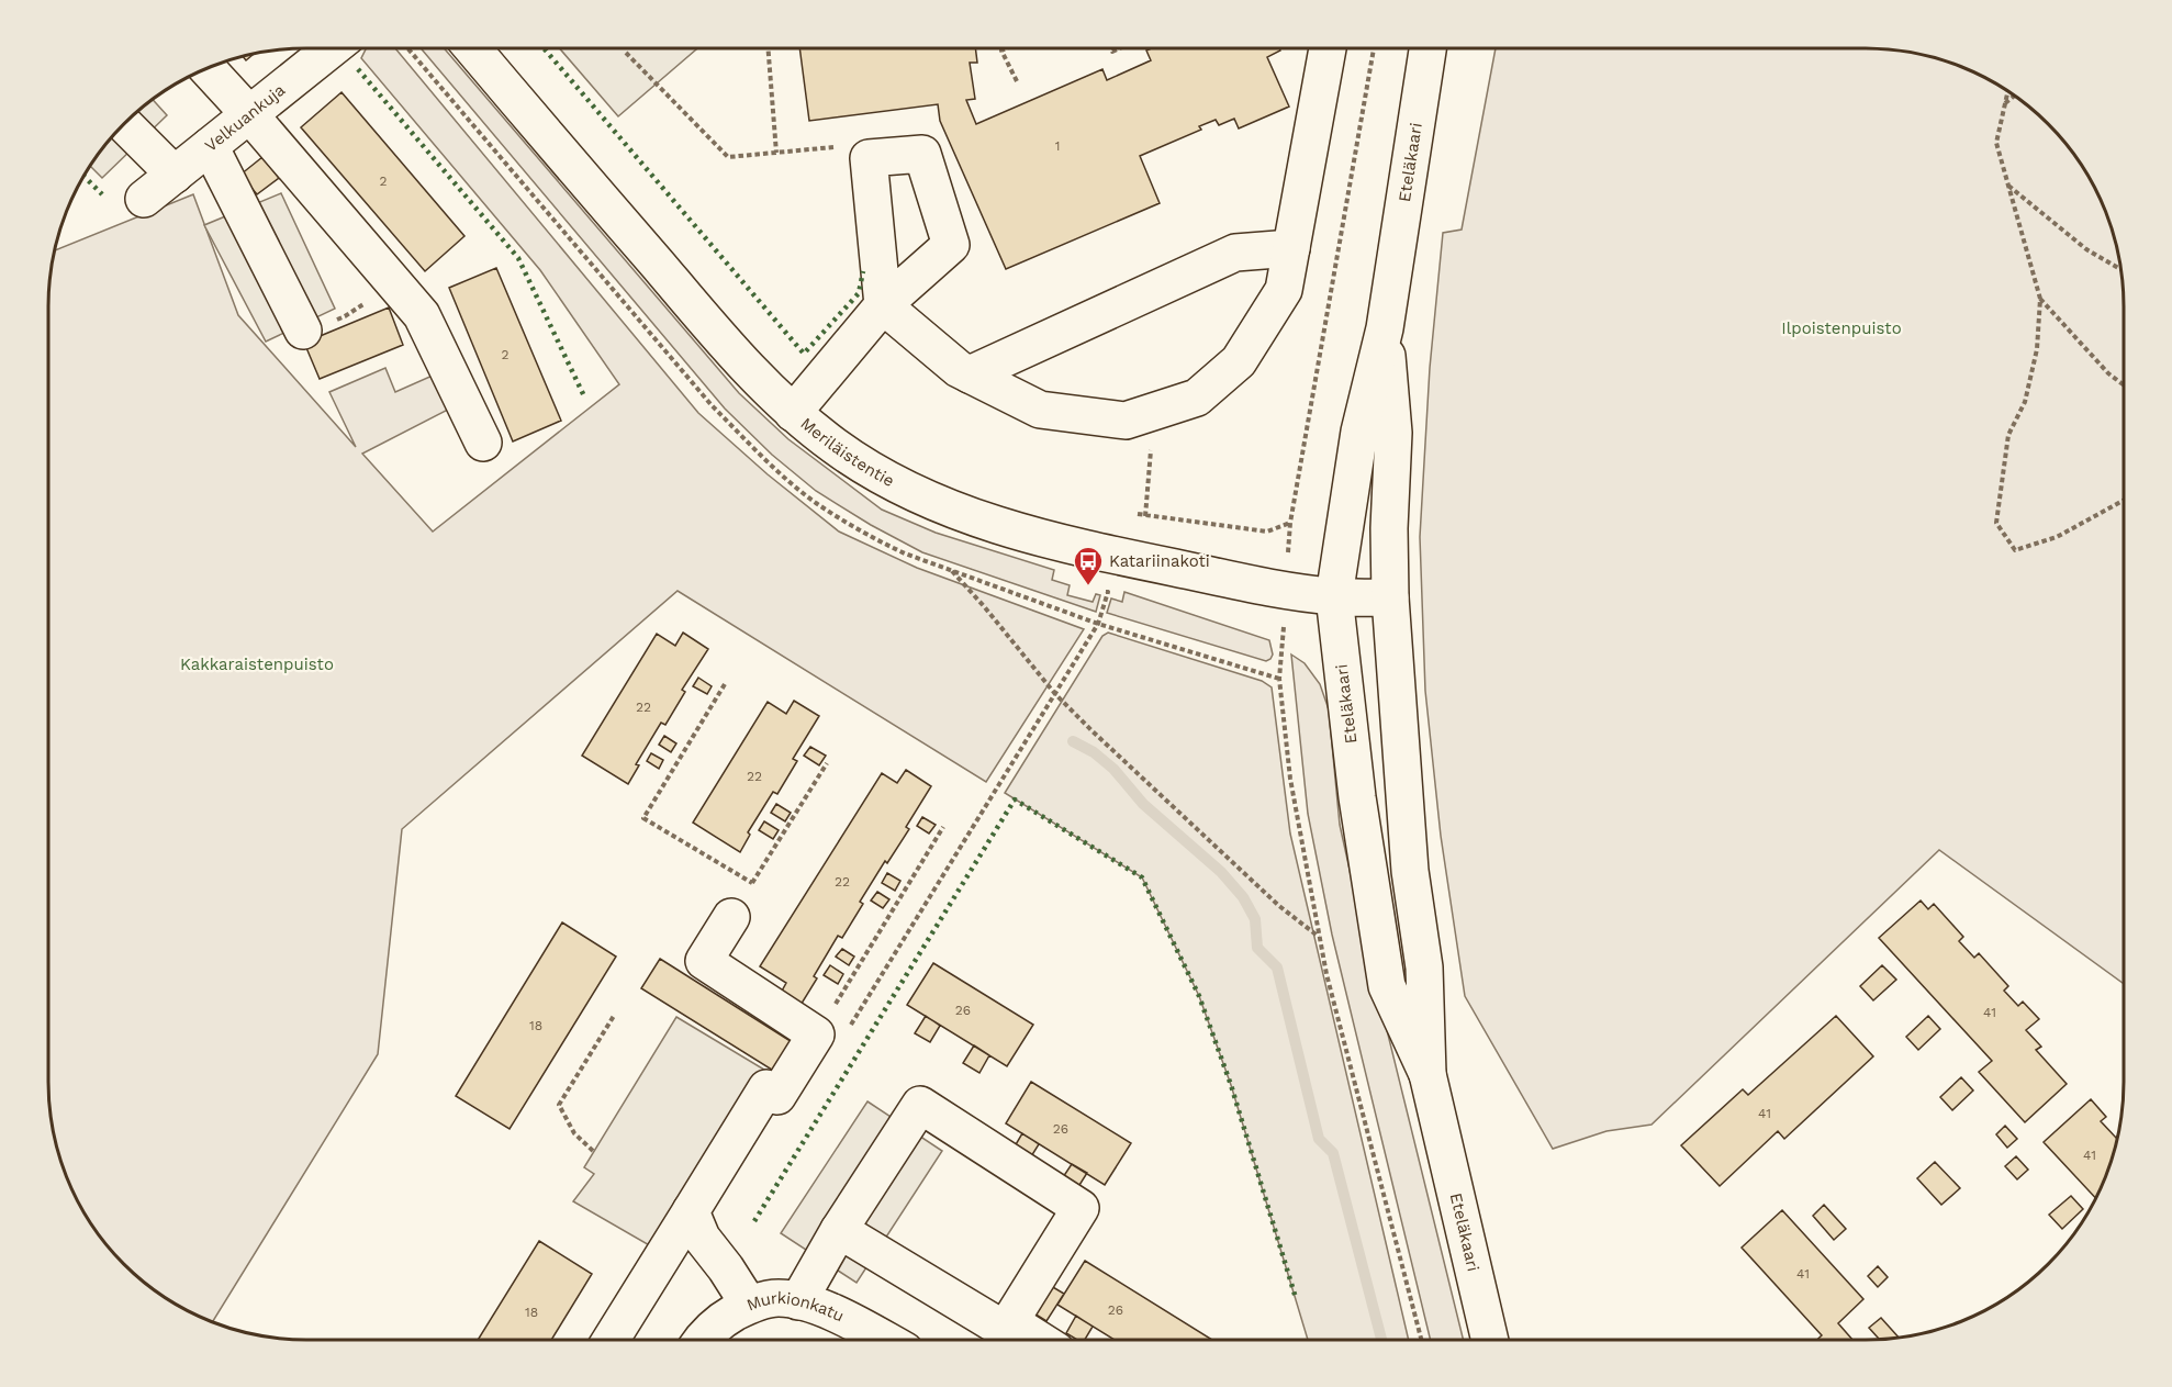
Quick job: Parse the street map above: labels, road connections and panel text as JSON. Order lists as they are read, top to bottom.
{
  "streets": {
    "main road": [
      "Velkuankuja",
      "Eteläkaari",
      "Meriläistentie",
      "Murkionkatu"
    ]
  },
  "crossings": [
    ["Eteläkaari", "Meriläistentie"]
  ],
  "parks": ["Ilpoistenpuisto", "Kakkaraistenpuisto"],
  "places": {
    "bus stop": ["Katariinakoti"]
  },
  "house_numbers": [
    "1",
    "2",
    "2",
    "22",
    "22",
    "22",
    "26",
    "41",
    "18",
    "41",
    "26",
    "41",
    "41",
    "26",
    "18"
  ]
}
